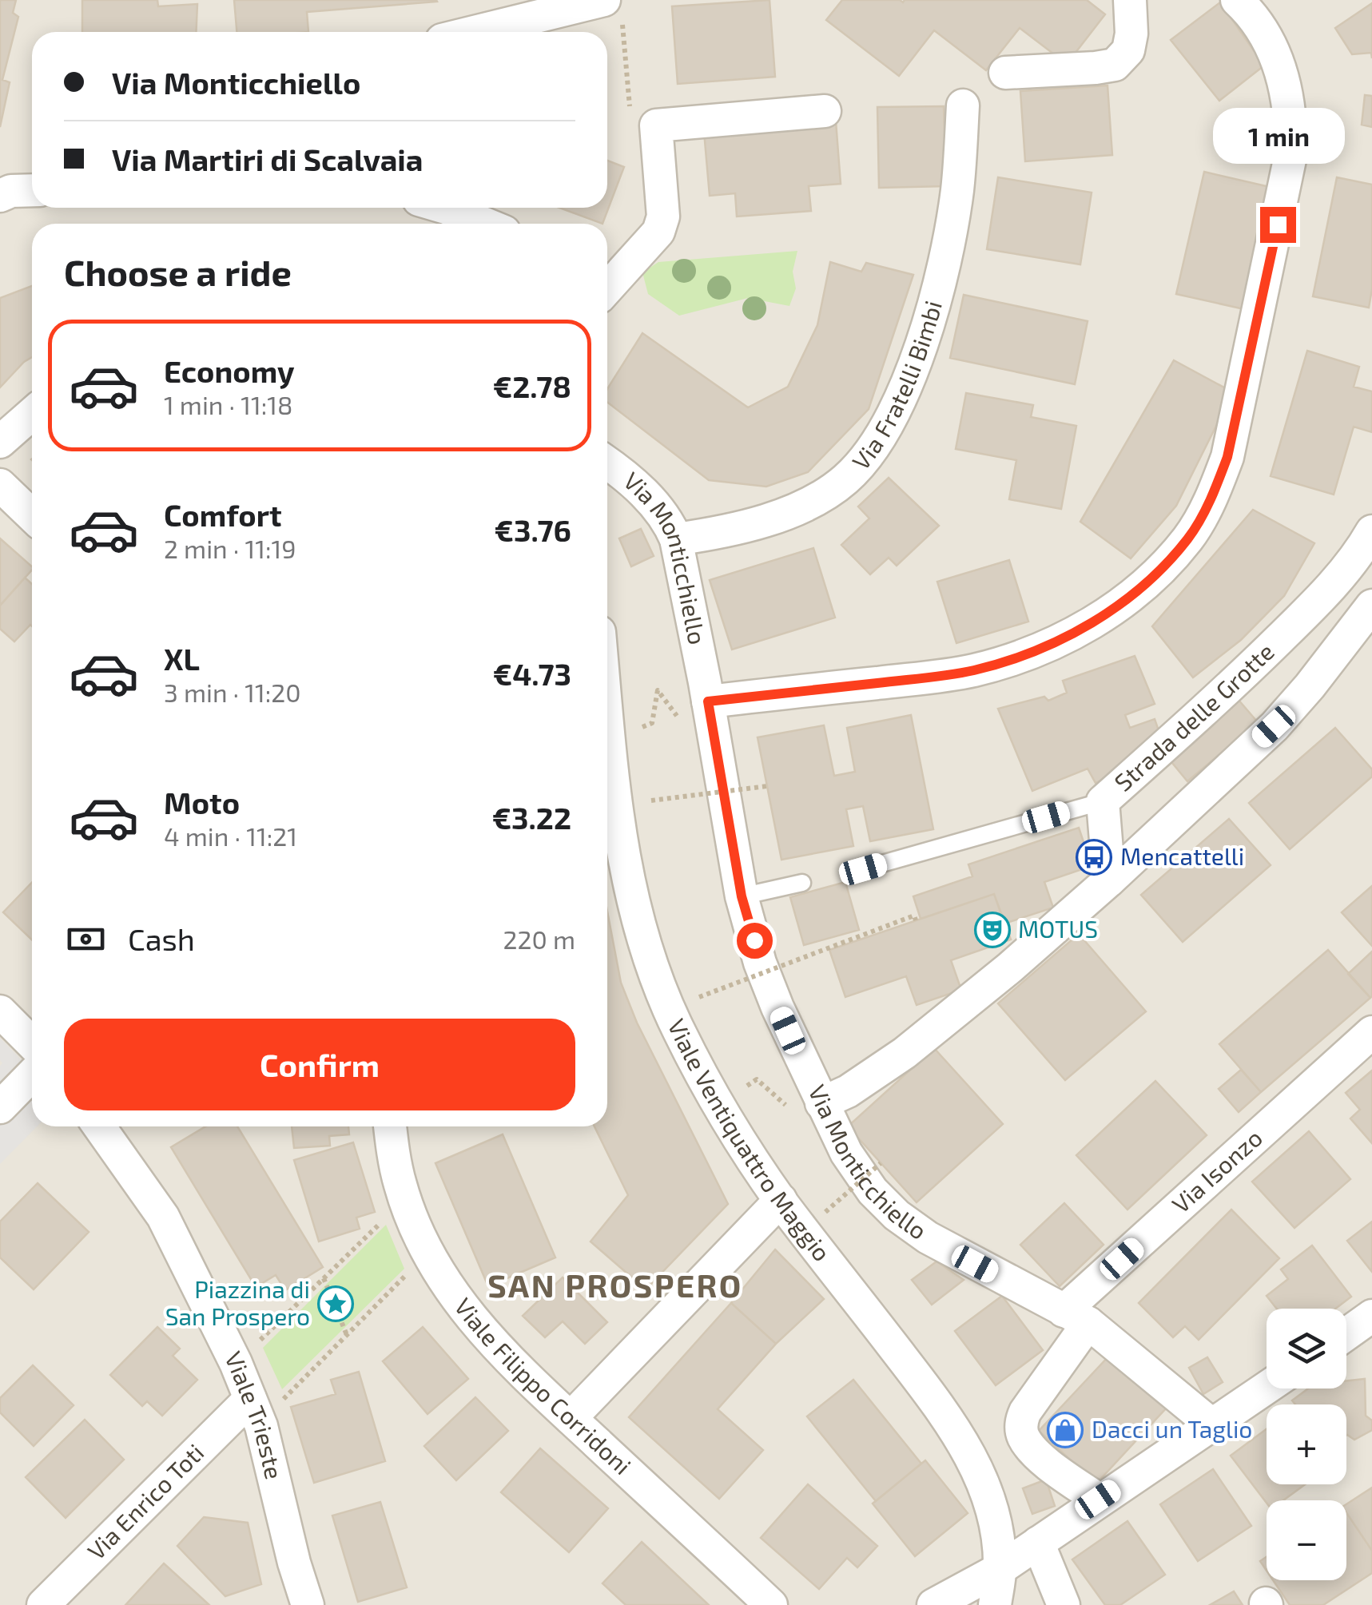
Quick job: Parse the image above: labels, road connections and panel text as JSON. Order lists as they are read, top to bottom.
{
  "streets": {
    "street": [
      "Via Fratelli Bimbi",
      "Via Monticchiello",
      "Strada delle Grotte",
      "Viale Ventiquattro Maggio",
      "Via Isonzo",
      "Viale Filippo Corridoni",
      "Viale Trieste",
      "Via Enrico Toti"
    ]
  },
  "crossings": [
    ["Via Fratelli Bimbi", "Via Monticchiello"],
    ["Via Monticchiello", "Via Isonzo"],
    ["Viale Trieste", "Via Enrico Toti"]
  ],
  "districts": ["SAN PROSPERO"],
  "places": {
    "bus stop": ["Mencattelli"],
    "theatre": ["MOTUS"],
    "place": ["Piazzina di San Prospero"],
    "shop": ["Dacci un Taglio"]
  },
  "page": {
    "banner": ["Via Monticchiello", "Via Martiri di Scalvaia"],
    "bubble": "1 min",
    "heading": "Choose a ride",
    "list": [
      {
        "name": "Economy",
        "note": "1 min · 11:18",
        "value": "€2.78"
      },
      {
        "name": "Comfort",
        "note": "2 min · 11:19",
        "value": "€3.76"
      },
      {
        "name": "XL",
        "note": "3 min · 11:20",
        "value": "€4.73"
      },
      {
        "name": "Moto",
        "note": "4 min · 11:21",
        "value": "€3.22"
      }
    ],
    "pay": ["Cash", "220 m"],
    "buttons": "Confirm",
    "map_buttons": ["+", "−"]
  }
}
